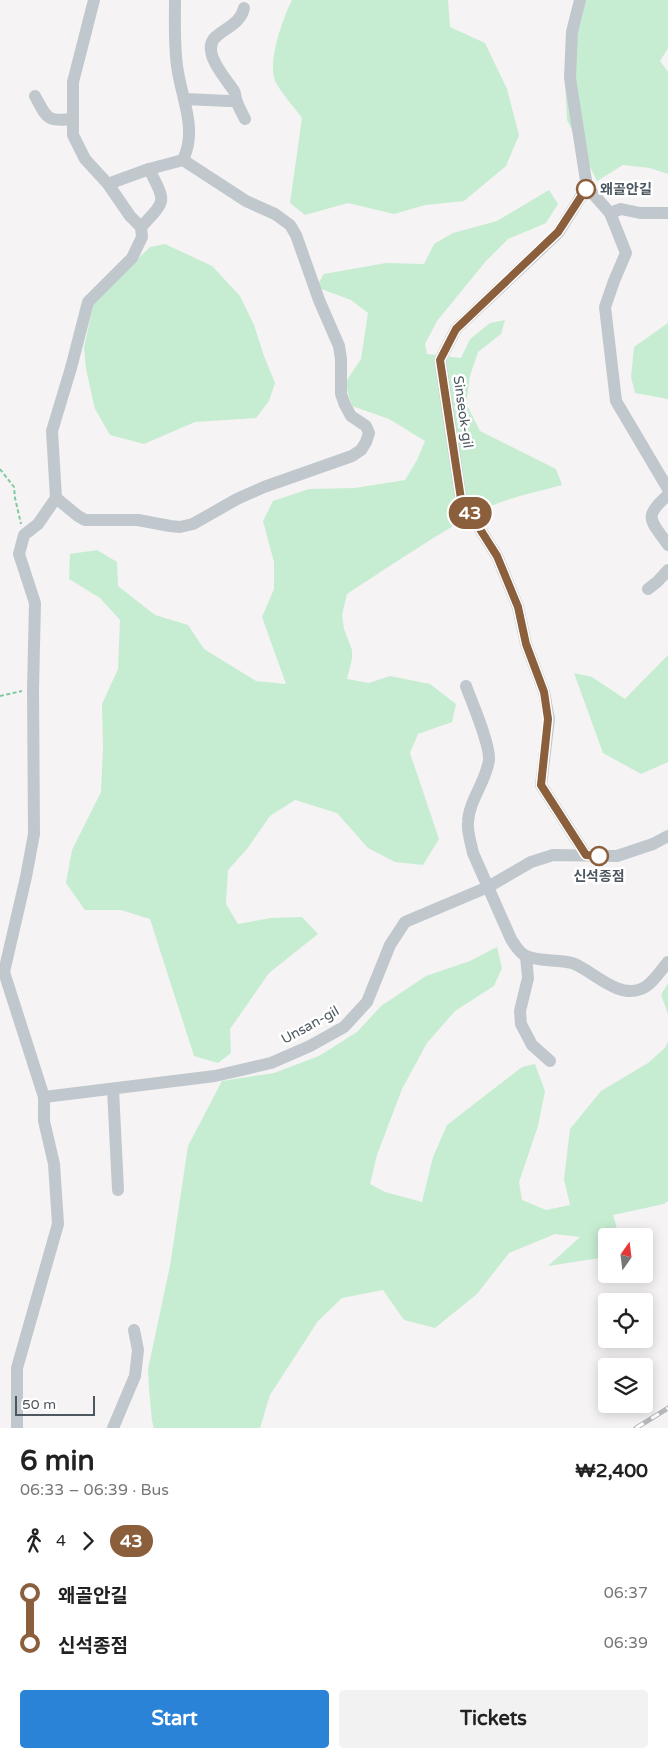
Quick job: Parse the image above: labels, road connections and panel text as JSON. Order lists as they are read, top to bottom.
{
  "streets": {
    "street": ["Sinseok-gil", "Unsan-gil"]
  },
  "crossings": [
    ["Sinseok-gil", "Unsan-gil"]
  ],
  "places": ["왜골안길", "신석종점"],
  "lines": ["bus line 43"],
  "scale_bar": "50 m",
  "north": "top",
  "page": {
    "on_map": "43",
    "scale": "50 m",
    "heading": ["6 min", "06:33 – 06:39 · Bus", "₩2,400"],
    "legs": ["4", "43"],
    "list": [
      {
        "name": "왜골안길",
        "value": "06:37"
      },
      {
        "name": "신석종점",
        "value": "06:39"
      }
    ],
    "buttons": ["Start", "Tickets"]
  }
}
